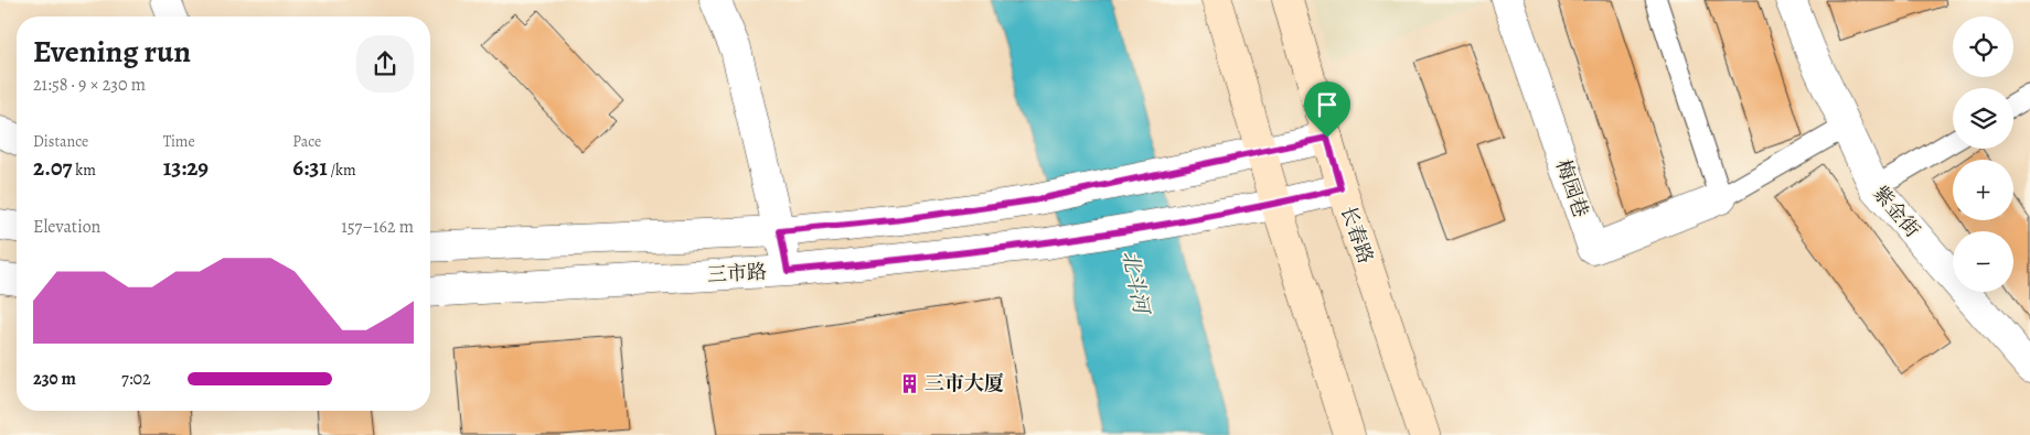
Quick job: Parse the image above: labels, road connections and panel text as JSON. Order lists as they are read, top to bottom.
{
  "streets": {
    "main road": ["长春路"],
    "street": ["梅园巷", "紫金街", "三市路"]
  },
  "crossings": [
    ["长春路", "三市路"]
  ],
  "water": ["北斗河"],
  "places": {
    "building": ["三市大厦"]
  },
  "page": {
    "map_buttons": ["+", "−"],
    "heading": ["Evening run", "21:58 · 9 × 230 m"],
    "stats": [
      ["Distance", "2.07 km"],
      ["Time", "13:29"],
      ["Pace", "6:31 /km"]
    ],
    "chart": ["Elevation", "157–162 m"],
    "list": [
      {
        "name": "230 m",
        "note": "7:02"
      }
    ]
  }
}
